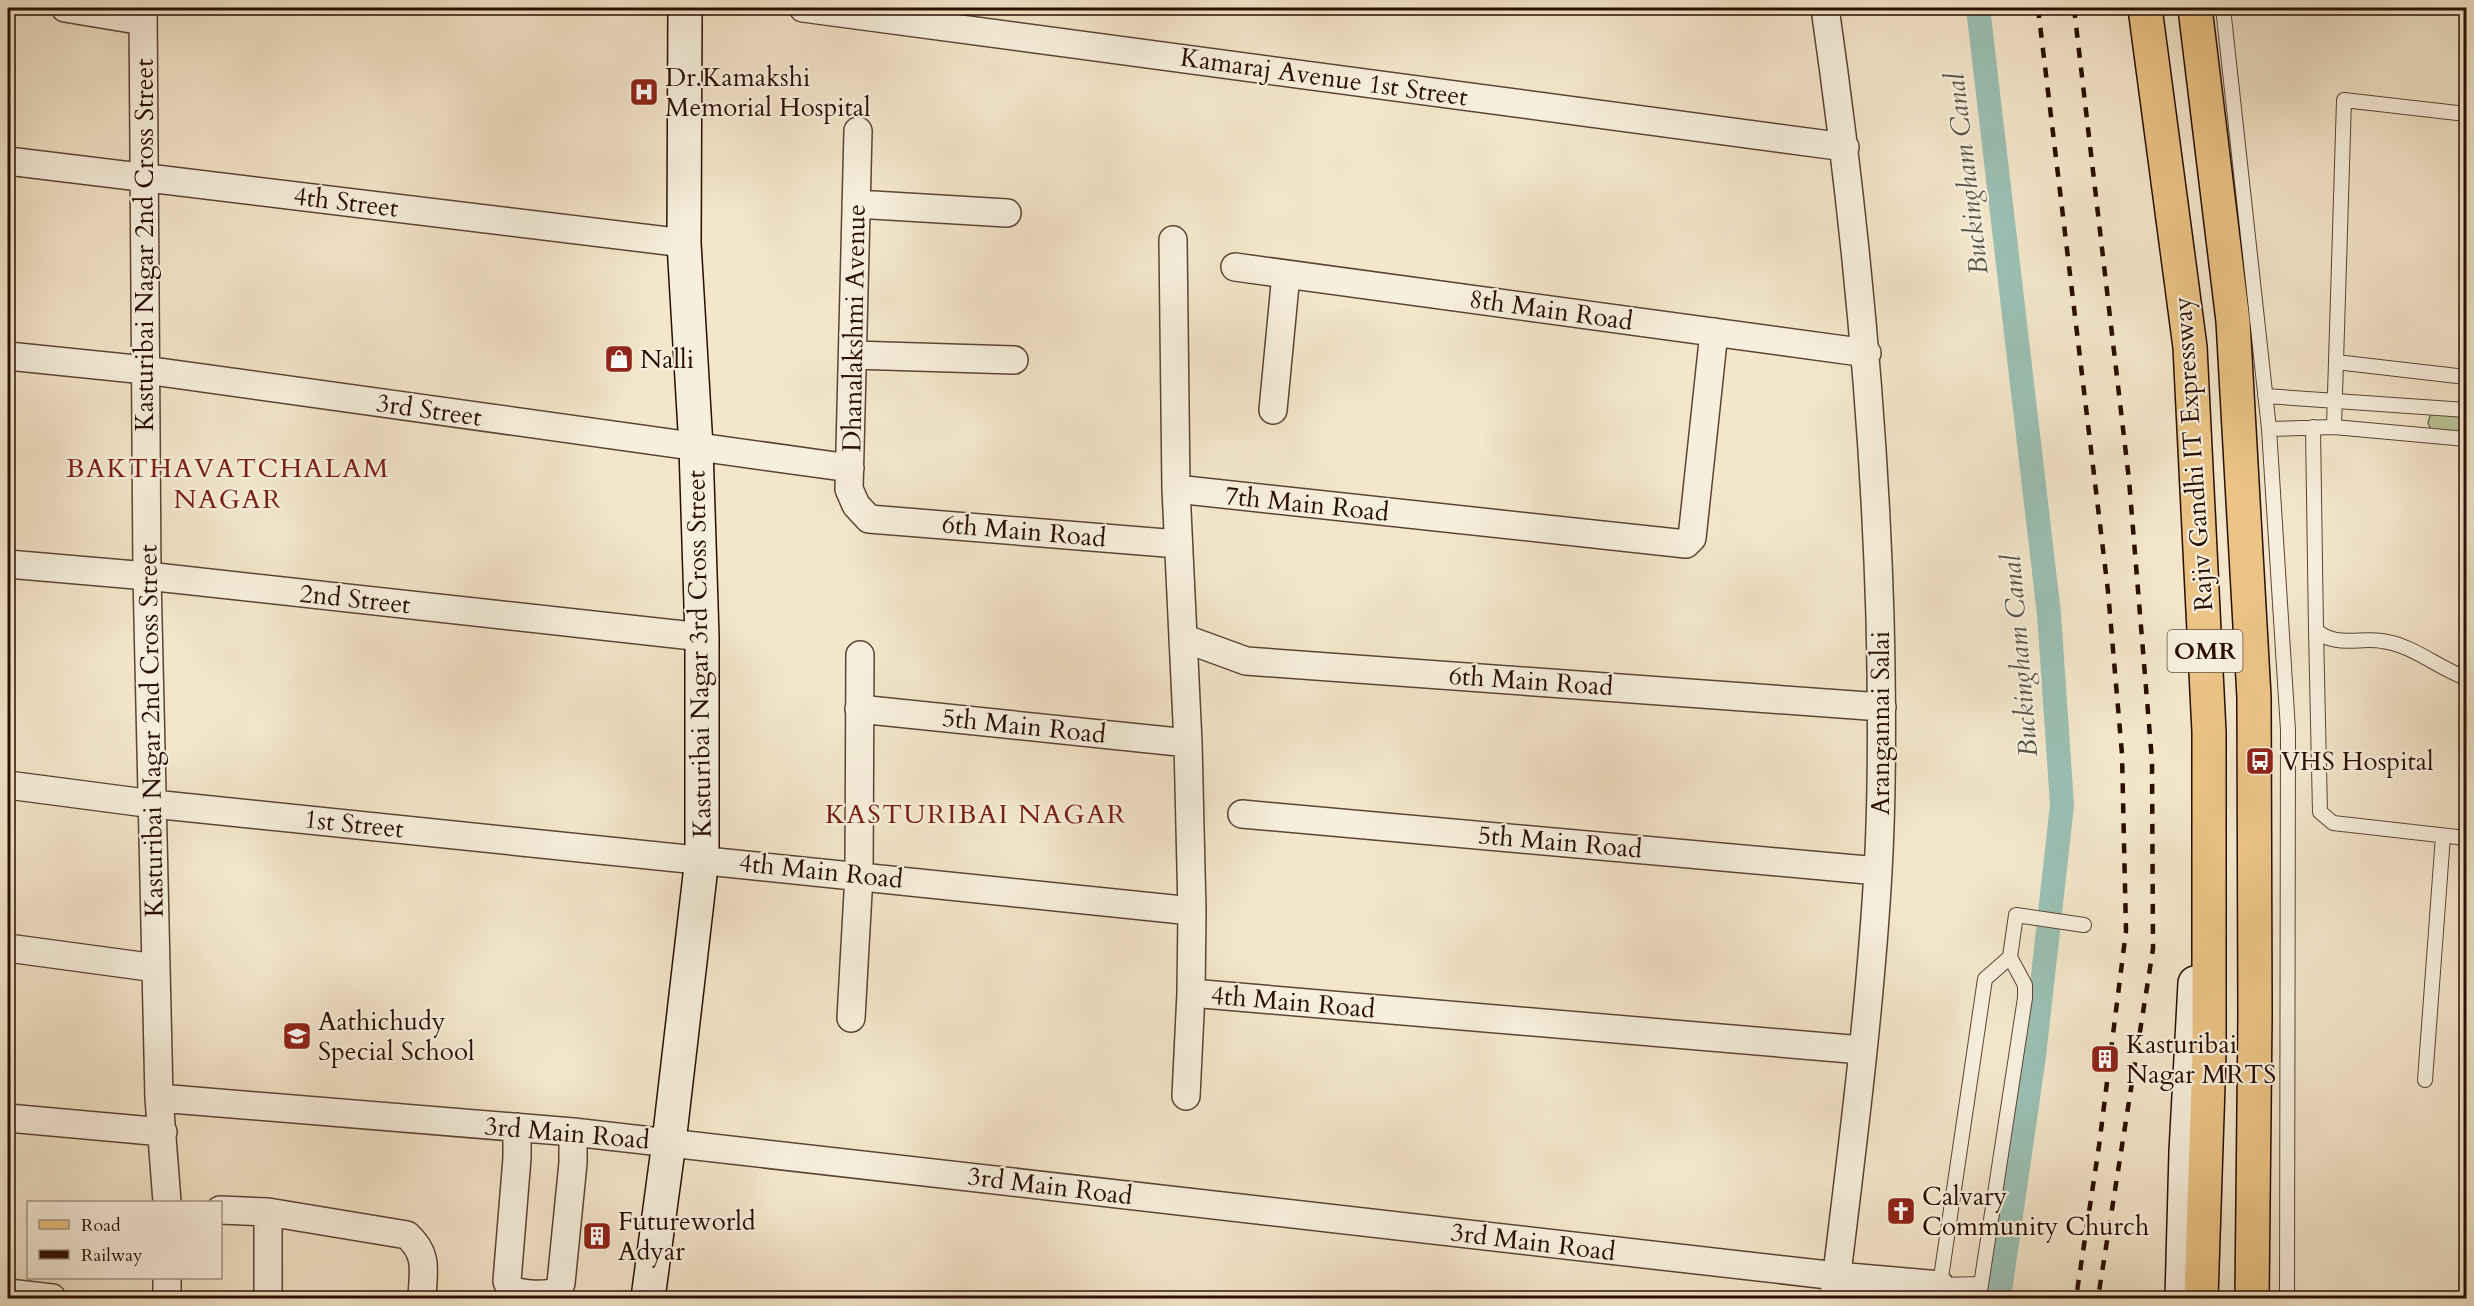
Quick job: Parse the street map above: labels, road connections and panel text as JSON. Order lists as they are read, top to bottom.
{
  "streets": {
    "main road": ["Rajiv Gandhi IT Expressway", "OMR"],
    "street": [
      "Kamaraj Avenue 1st Street",
      "4th Street",
      "Kasturibai Nagar 2nd Cross Street",
      "8th Main Road",
      "Dhanalakshmi Avenue",
      "3rd Street",
      "7th Main Road",
      "6th Main Road",
      "2nd Street",
      "Kasturibai Nagar 3rd Cross Street",
      "Arangannai Salai",
      "5th Main Road",
      "1st Street",
      "4th Main Road",
      "3rd Main Road"
    ]
  },
  "crossings": [
    ["Kamaraj Avenue 1st Street", "Arangannai Salai"],
    ["4th Street", "Kasturibai Nagar 2nd Cross Street"],
    ["4th Street", "Kasturibai Nagar 3rd Cross Street"],
    ["Kasturibai Nagar 2nd Cross Street", "3rd Street"],
    ["Kasturibai Nagar 2nd Cross Street", "2nd Street"],
    ["Kasturibai Nagar 2nd Cross Street", "1st Street"],
    ["Kasturibai Nagar 2nd Cross Street", "3rd Main Road"],
    ["8th Main Road", "7th Main Road"],
    ["8th Main Road", "Arangannai Salai"],
    ["Dhanalakshmi Avenue", "3rd Street"],
    ["Dhanalakshmi Avenue", "6th Main Road"],
    ["3rd Street", "Kasturibai Nagar 3rd Cross Street"],
    ["6th Main Road", "Arangannai Salai"],
    ["2nd Street", "Kasturibai Nagar 3rd Cross Street"],
    ["Kasturibai Nagar 3rd Cross Street", "1st Street"],
    ["Kasturibai Nagar 3rd Cross Street", "4th Main Road"],
    ["Kasturibai Nagar 3rd Cross Street", "3rd Main Road"],
    ["Arangannai Salai", "5th Main Road"],
    ["Arangannai Salai", "4th Main Road"],
    ["Arangannai Salai", "3rd Main Road"],
    ["1st Street", "4th Main Road"]
  ],
  "districts": ["BAKTHAVATCHALAM NAGAR", "KASTURIBAI NAGAR"],
  "water": ["Buckingham Canal"],
  "places": {
    "hospital": ["Dr.Kamakshi Memorial Hospital"],
    "shop": ["Nalli"],
    "bus stop": ["VHS Hospital"],
    "school or university": ["Aathichudy Special School"],
    "building": ["Kasturibai Nagar MRTS", "Futureworld Adyar"],
    "church": ["Calvary Community Church"]
  },
  "legend": ["Road", "Railway"]
}
